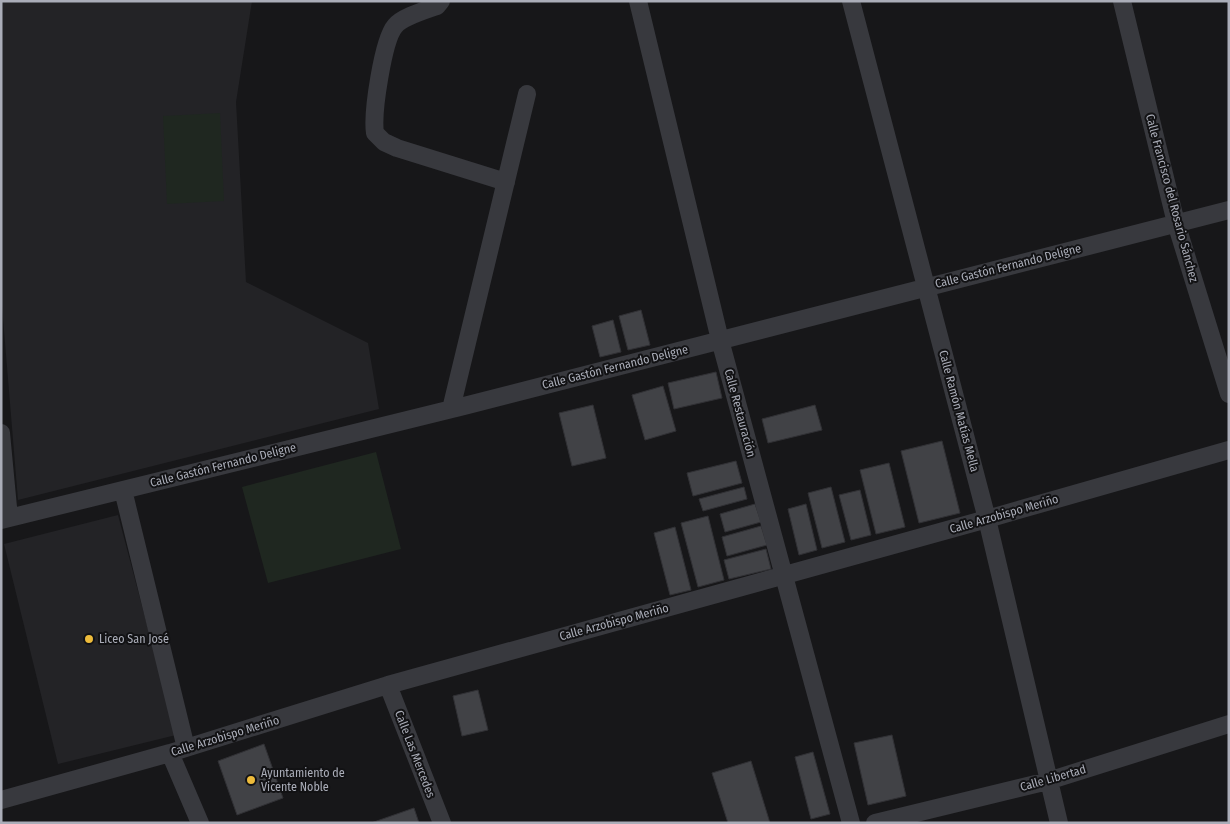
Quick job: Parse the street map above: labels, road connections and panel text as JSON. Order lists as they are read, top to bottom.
{
  "streets": {
    "street": [
      "Calle Francisco del Rosario Sánchez",
      "Calle Gastón Fernando Deligne",
      "Calle Ramón Matías Mella",
      "Calle Restauración",
      "Calle Arzobispo Meriño",
      "Calle Las Mercedes",
      "Calle Libertad"
    ]
  },
  "crossings": [
    ["Calle Francisco del Rosario Sánchez", "Calle Gastón Fernando Deligne"],
    ["Calle Gastón Fernando Deligne", "Calle Ramón Matías Mella"],
    ["Calle Gastón Fernando Deligne", "Calle Restauración"],
    ["Calle Ramón Matías Mella", "Calle Arzobispo Meriño"],
    ["Calle Ramón Matías Mella", "Calle Libertad"],
    ["Calle Restauración", "Calle Arzobispo Meriño"],
    ["Calle Arzobispo Meriño", "Calle Las Mercedes"]
  ],
  "places": ["Liceo San José", "Ayuntamiento de Vicente Noble"]
}
